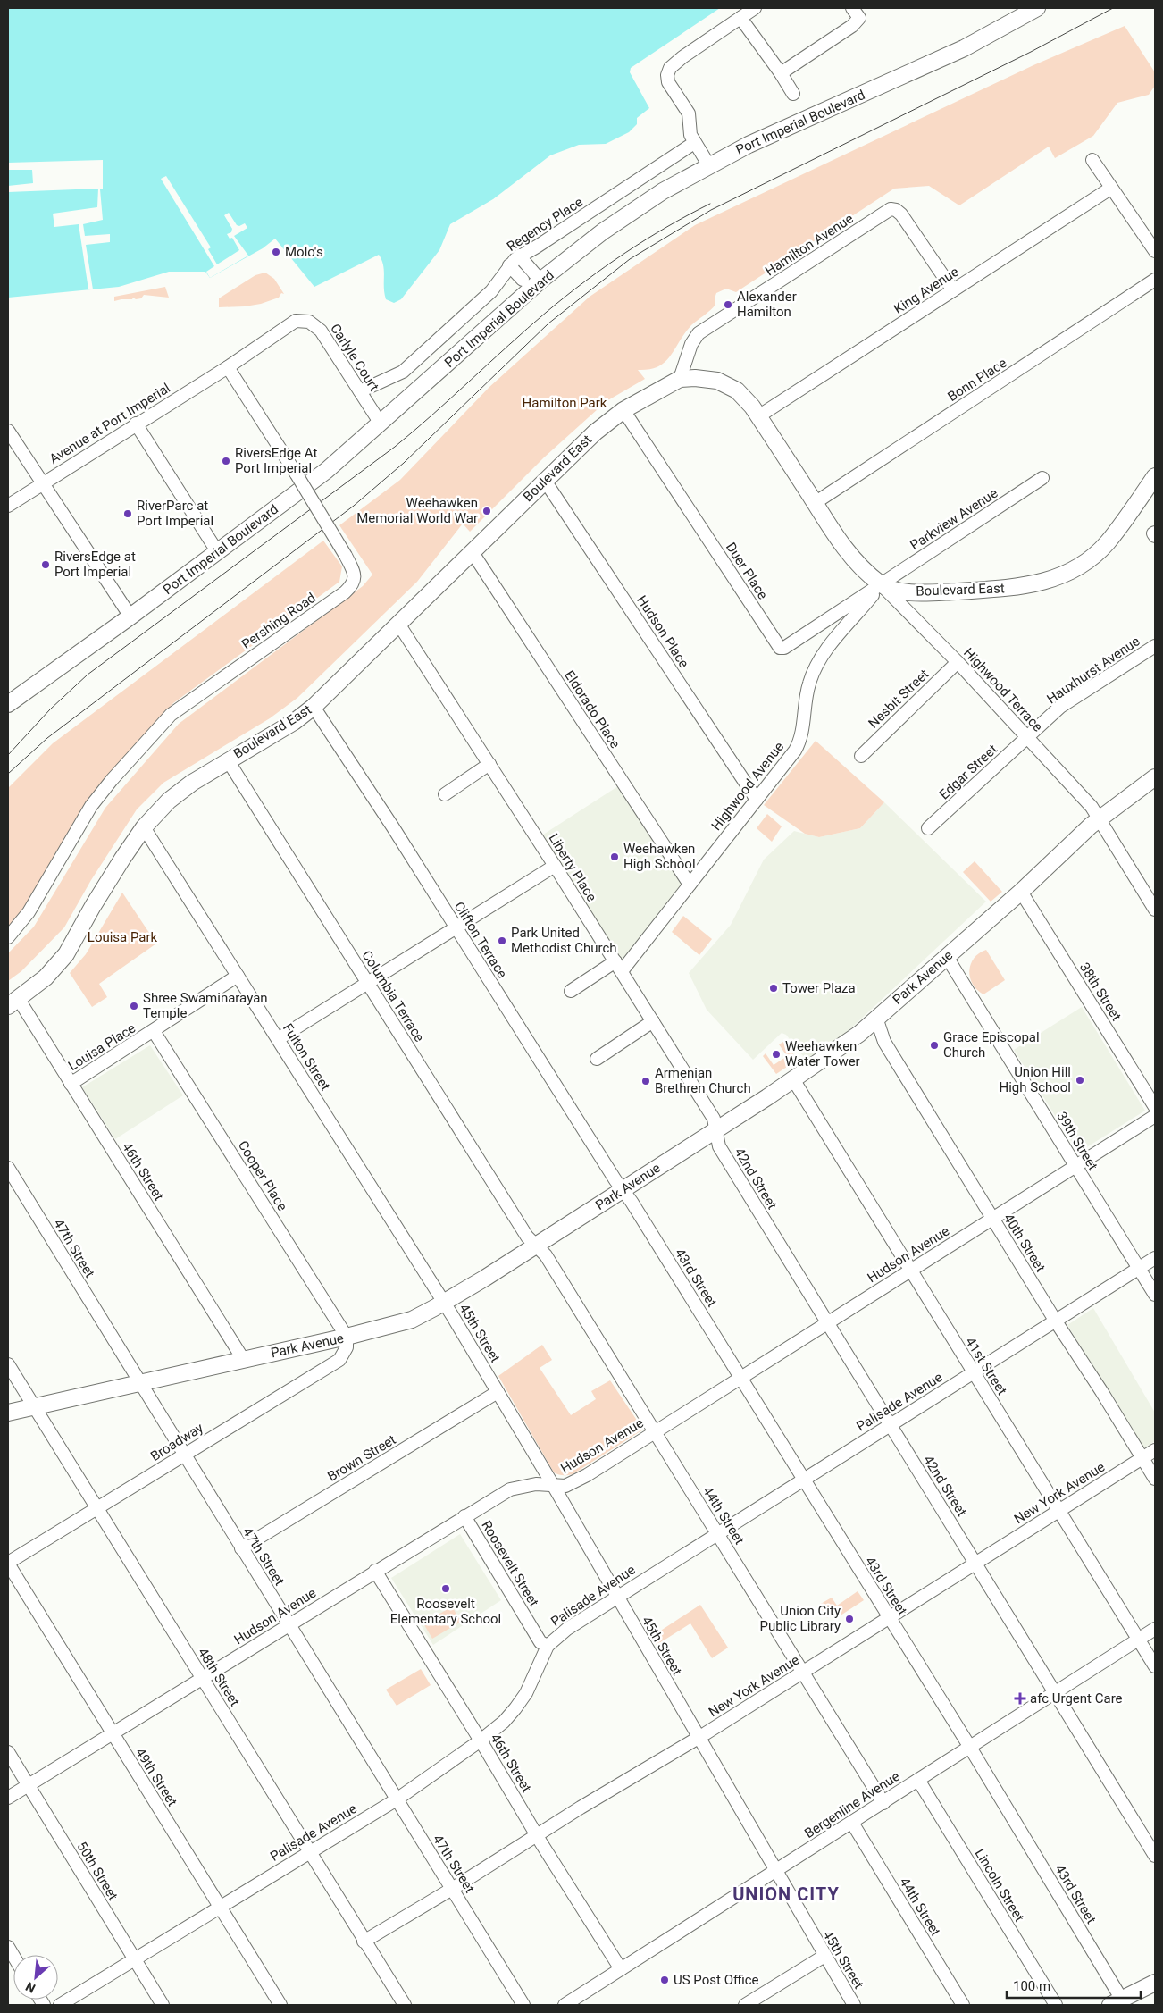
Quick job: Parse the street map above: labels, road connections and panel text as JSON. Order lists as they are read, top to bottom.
{
  "streets": {
    "main road": ["Port Imperial Boulevard", "Boulevard East", "Park Avenue"],
    "street": [
      "Regency Place",
      "Hamilton Avenue",
      "King Avenue",
      "Carlyle Court",
      "Bonn Place",
      "Avenue at Port Imperial",
      "Parkview Avenue",
      "Duer Place",
      "Pershing Road",
      "Hudson Place",
      "Hauxhurst Avenue",
      "Highwood Terrace",
      "Nesbit Street",
      "Eldorado Place",
      "Edgar Street",
      "Highwood Avenue",
      "Liberty Place",
      "Clifton Terrace",
      "38th Street",
      "Columbia Terrace",
      "Louisa Place",
      "Fulton Street",
      "39th Street",
      "46th Street",
      "Cooper Place",
      "42nd Street",
      "40th Street",
      "47th Street",
      "Hudson Avenue",
      "43rd Street",
      "45th Street",
      "41st Street",
      "Palisade Avenue",
      "Broadway",
      "Brown Street",
      "New York Avenue",
      "44th Street",
      "Roosevelt Street",
      "48th Street",
      "49th Street",
      "Bergenline Avenue",
      "50th Street",
      "Lincoln Street"
    ]
  },
  "crossings": [
    ["Port Imperial Boulevard", "Carlyle Court"],
    ["Regency Place", "Carlyle Court"],
    ["Hamilton Avenue", "King Avenue"],
    ["Hamilton Avenue", "Boulevard East"],
    ["King Avenue", "Boulevard East"],
    ["Carlyle Court", "Avenue at Port Imperial"],
    ["Carlyle Court", "Pershing Road"],
    ["Bonn Place", "Boulevard East"],
    ["Avenue at Port Imperial", "Pershing Road"],
    ["Boulevard East", "Parkview Avenue"],
    ["Boulevard East", "Duer Place"],
    ["Boulevard East", "Hudson Place"],
    ["Boulevard East", "Highwood Terrace"],
    ["Boulevard East", "Eldorado Place"],
    ["Boulevard East", "Highwood Avenue"],
    ["Boulevard East", "Liberty Place"],
    ["Boulevard East", "Clifton Terrace"],
    ["Boulevard East", "Columbia Terrace"],
    ["Boulevard East", "Fulton Street"],
    ["Boulevard East", "46th Street"],
    ["Parkview Avenue", "Duer Place"],
    ["Parkview Avenue", "Highwood Terrace"],
    ["Parkview Avenue", "Highwood Avenue"],
    ["Duer Place", "Highwood Terrace"],
    ["Duer Place", "Highwood Avenue"],
    ["Hudson Place", "Highwood Avenue"],
    ["Hauxhurst Avenue", "Highwood Terrace"],
    ["Hauxhurst Avenue", "Edgar Street"],
    ["Highwood Terrace", "Nesbit Street"],
    ["Highwood Terrace", "Edgar Street"],
    ["Highwood Terrace", "Highwood Avenue"],
    ["Highwood Terrace", "Park Avenue"],
    ["Eldorado Place", "Highwood Avenue"],
    ["Highwood Avenue", "Liberty Place"],
    ["Liberty Place", "Park Avenue"],
    ["Liberty Place", "42nd Street"],
    ["Clifton Terrace", "Park Avenue"],
    ["Clifton Terrace", "43rd Street"],
    ["Park Avenue", "38th Street"],
    ["Park Avenue", "Columbia Terrace"],
    ["Park Avenue", "Fulton Street"],
    ["Park Avenue", "39th Street"],
    ["Park Avenue", "46th Street"],
    ["Park Avenue", "Cooper Place"],
    ["Park Avenue", "42nd Street"],
    ["Park Avenue", "40th Street"],
    ["Park Avenue", "47th Street"],
    ["Park Avenue", "43rd Street"],
    ["Park Avenue", "45th Street"],
    ["Park Avenue", "41st Street"],
    ["Park Avenue", "Broadway"],
    ["Park Avenue", "44th Street"],
    ["Park Avenue", "48th Street"],
    ["Columbia Terrace", "44th Street"],
    ["Louisa Place", "Fulton Street"],
    ["Louisa Place", "46th Street"],
    ["Louisa Place", "Cooper Place"],
    ["Fulton Street", "45th Street"],
    ["39th Street", "Hudson Avenue"],
    ["39th Street", "Palisade Avenue"],
    ["46th Street", "Hudson Avenue"],
    ["46th Street", "Palisade Avenue"],
    ["46th Street", "New York Avenue"],
    ["46th Street", "Bergenline Avenue"],
    ["Cooper Place", "Broadway"],
    ["42nd Street", "Hudson Avenue"],
    ["42nd Street", "Palisade Avenue"],
    ["42nd Street", "New York Avenue"],
    ["42nd Street", "Bergenline Avenue"],
    ["40th Street", "Hudson Avenue"],
    ["40th Street", "Palisade Avenue"],
    ["40th Street", "New York Avenue"],
    ["47th Street", "Hudson Avenue"],
    ["47th Street", "Palisade Avenue"],
    ["47th Street", "Broadway"],
    ["47th Street", "Brown Street"],
    ["47th Street", "New York Avenue"],
    ["Hudson Avenue", "43rd Street"],
    ["Hudson Avenue", "45th Street"],
    ["Hudson Avenue", "41st Street"],
    ["Hudson Avenue", "44th Street"],
    ["Hudson Avenue", "Roosevelt Street"],
    ["Hudson Avenue", "48th Street"],
    ["Hudson Avenue", "49th Street"],
    ["Hudson Avenue", "50th Street"],
    ["43rd Street", "Palisade Avenue"],
    ["43rd Street", "New York Avenue"],
    ["43rd Street", "Bergenline Avenue"],
    ["45th Street", "Palisade Avenue"],
    ["45th Street", "Brown Street"],
    ["45th Street", "New York Avenue"],
    ["45th Street", "Bergenline Avenue"],
    ["41st Street", "Palisade Avenue"],
    ["41st Street", "New York Avenue"],
    ["41st Street", "Bergenline Avenue"],
    ["Palisade Avenue", "44th Street"],
    ["Palisade Avenue", "Roosevelt Street"],
    ["Palisade Avenue", "48th Street"],
    ["Palisade Avenue", "49th Street"],
    ["Palisade Avenue", "50th Street"],
    ["Broadway", "48th Street"],
    ["Broadway", "49th Street"],
    ["New York Avenue", "44th Street"],
    ["New York Avenue", "48th Street"],
    ["44th Street", "Bergenline Avenue"],
    ["Bergenline Avenue", "Lincoln Street"]
  ],
  "districts": ["UNION CITY"],
  "parks": ["Hamilton Park", "Louisa Park"],
  "places": {
    "other": [
      "Molo's",
      "Alexander Hamilton",
      "RiversEdge At Port Imperial",
      "Weehawken Memorial World War",
      "RiverParc at Port Imperial",
      "RiversEdge at Port Imperial",
      "Weehawken High School",
      "Park United Methodist Church",
      "Tower Plaza",
      "Shree Swaminarayan Temple",
      "Grace Episcopal Church",
      "Weehawken Water Tower",
      "Union Hill High School",
      "Armenian Brethren Church",
      "Roosevelt Elementary School",
      "Union City Public Library",
      "US Post Office"
    ],
    "health": ["afc Urgent Care"]
  },
  "scale_bar": "100 m",
  "north": "bottom left"
}
